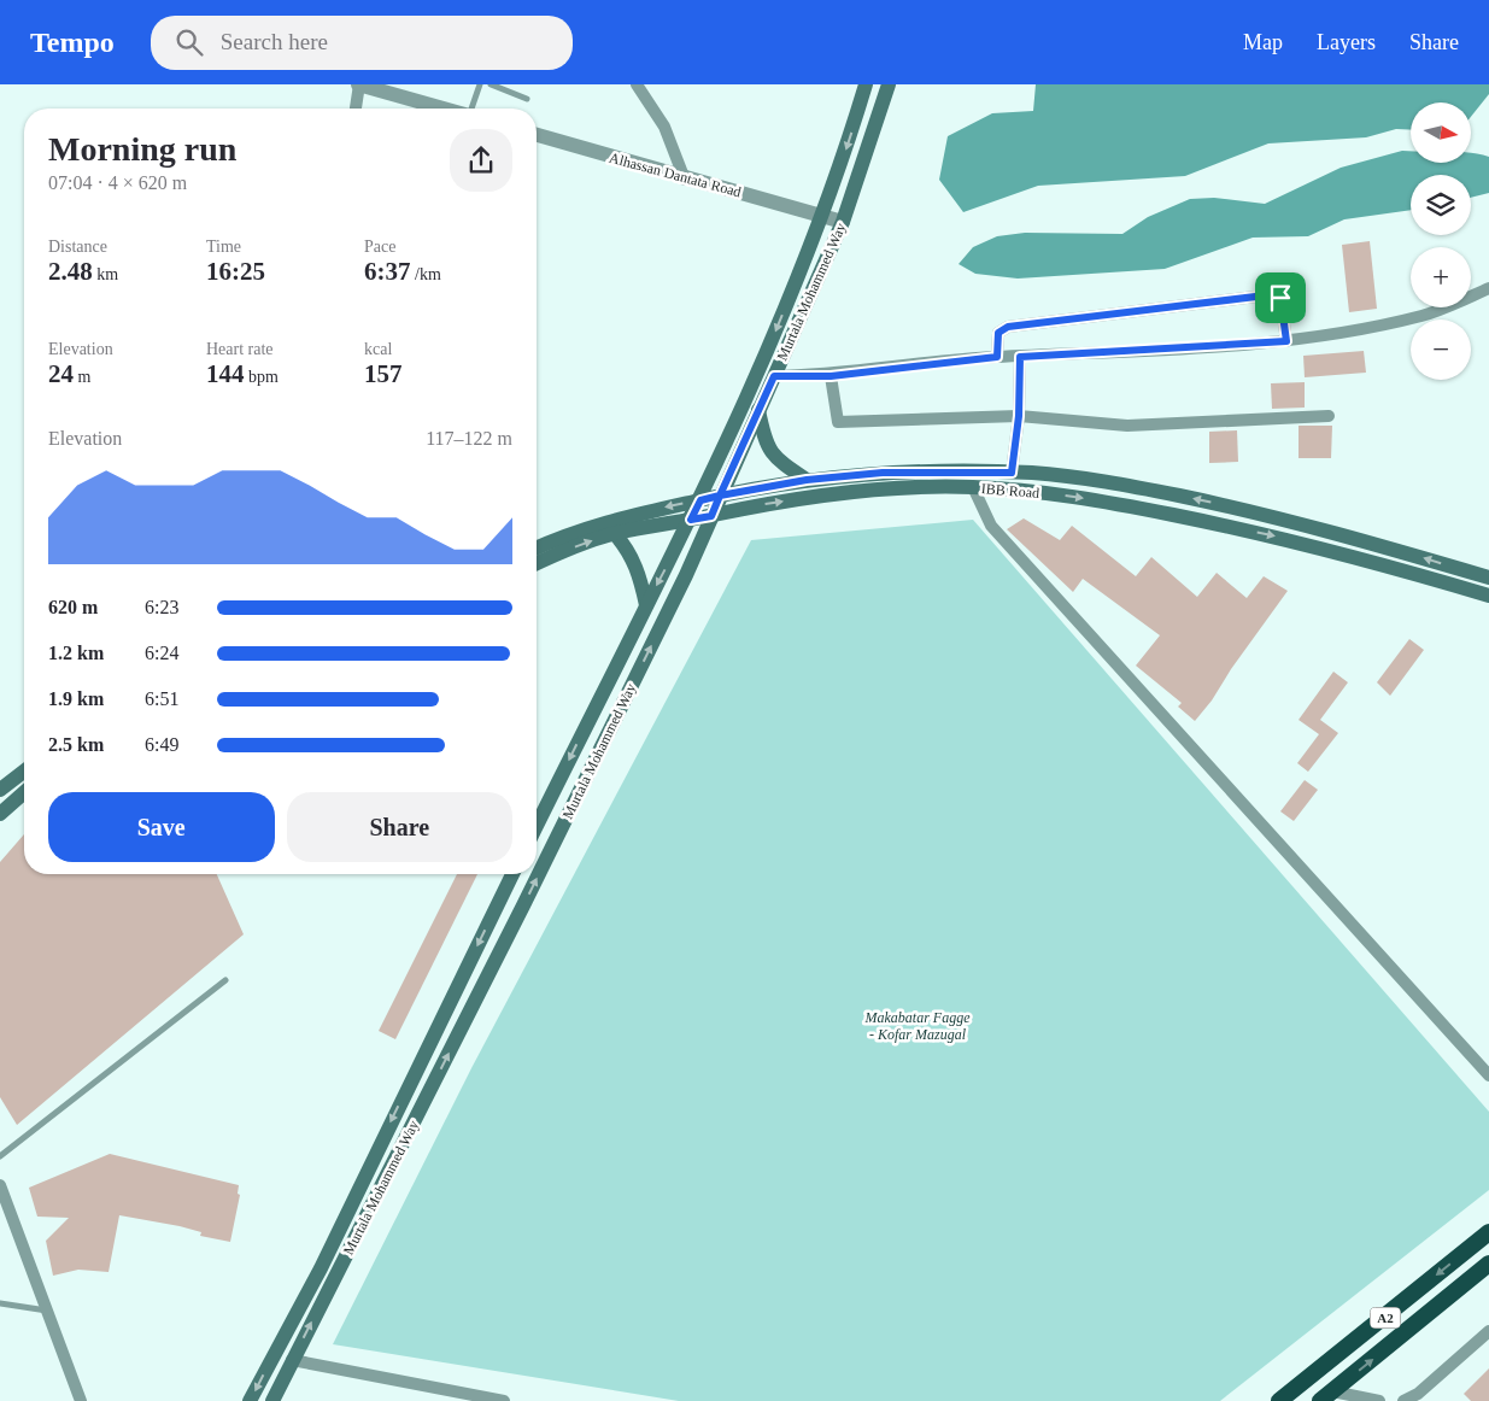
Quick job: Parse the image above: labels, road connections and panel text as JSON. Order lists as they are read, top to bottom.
{
  "streets": {
    "highway": ["A2"],
    "main road": ["Murtala Mohammed Way", "IBB Road"],
    "street": ["Alhassan Dantata Road"]
  },
  "crossings": [
    ["Alhassan Dantata Road", "Murtala Mohammed Way"],
    ["Murtala Mohammed Way", "IBB Road"]
  ],
  "parks": ["Makabatar Fagge - Kofar Mazugal"],
  "north": "right",
  "page": {
    "header": "Tempo",
    "search": "Search here",
    "nav": ["Map", "Layers", "Share"],
    "map_buttons": ["+", "−"],
    "heading": ["Morning run", "07:04 · 4 × 620 m"],
    "stats": [
      ["Distance", "2.48 km"],
      ["Time", "16:25"],
      ["Pace", "6:37 /km"],
      ["Elevation", "24 m"],
      ["Heart rate", "144 bpm"],
      ["kcal", "157"]
    ],
    "chart": ["Elevation", "117–122 m"],
    "list": [
      {
        "name": "620 m",
        "note": "6:23"
      },
      {
        "name": "1.2 km",
        "note": "6:24"
      },
      {
        "name": "1.9 km",
        "note": "6:51"
      },
      {
        "name": "2.5 km",
        "note": "6:49"
      }
    ],
    "buttons": ["Save", "Share"]
  }
}
